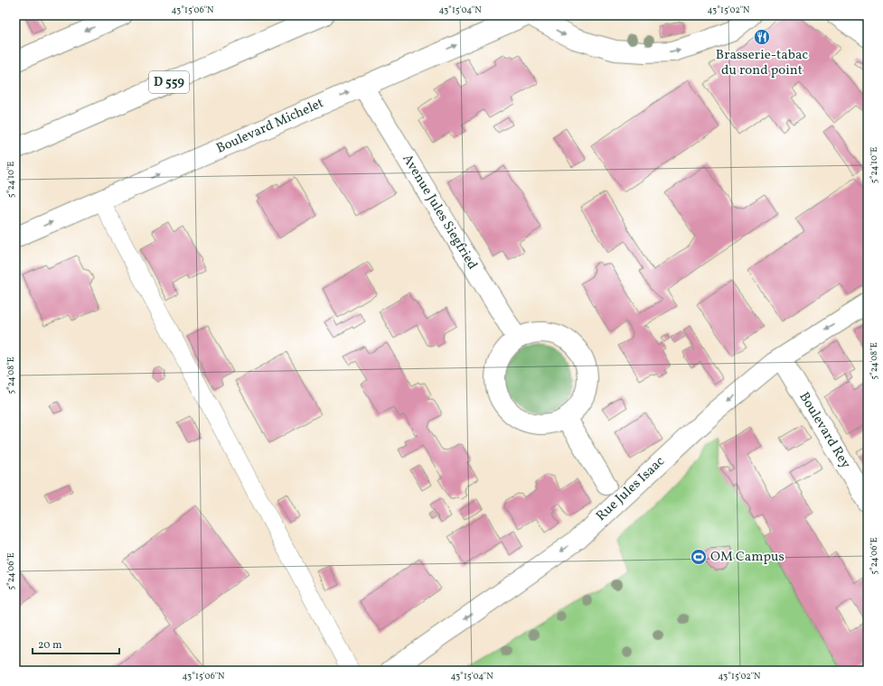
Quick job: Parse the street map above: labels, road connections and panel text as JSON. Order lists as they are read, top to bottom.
{
  "streets": {
    "street": [
      "D 559",
      "Boulevard Michelet",
      "Avenue Jules Siegfried",
      "Boulevard Rey",
      "Rue Jules Isaac"
    ]
  },
  "crossings": [
    ["Boulevard Michelet", "Avenue Jules Siegfried"],
    ["Boulevard Rey", "Rue Jules Isaac"]
  ],
  "one_way": ["Rue Jules Isaac"],
  "places": {
    "restaurant": ["Brasserie-tabac du rond point"],
    "sports": ["OM Campus"]
  },
  "scale_bar": "20 m",
  "coordinates": [
    "43°15'06\"N",
    "43°15'04\"N",
    "43°15'02\"N",
    "5°24'10\"E",
    "5°24'08\"E",
    "5°24'06\"E"
  ]
}
